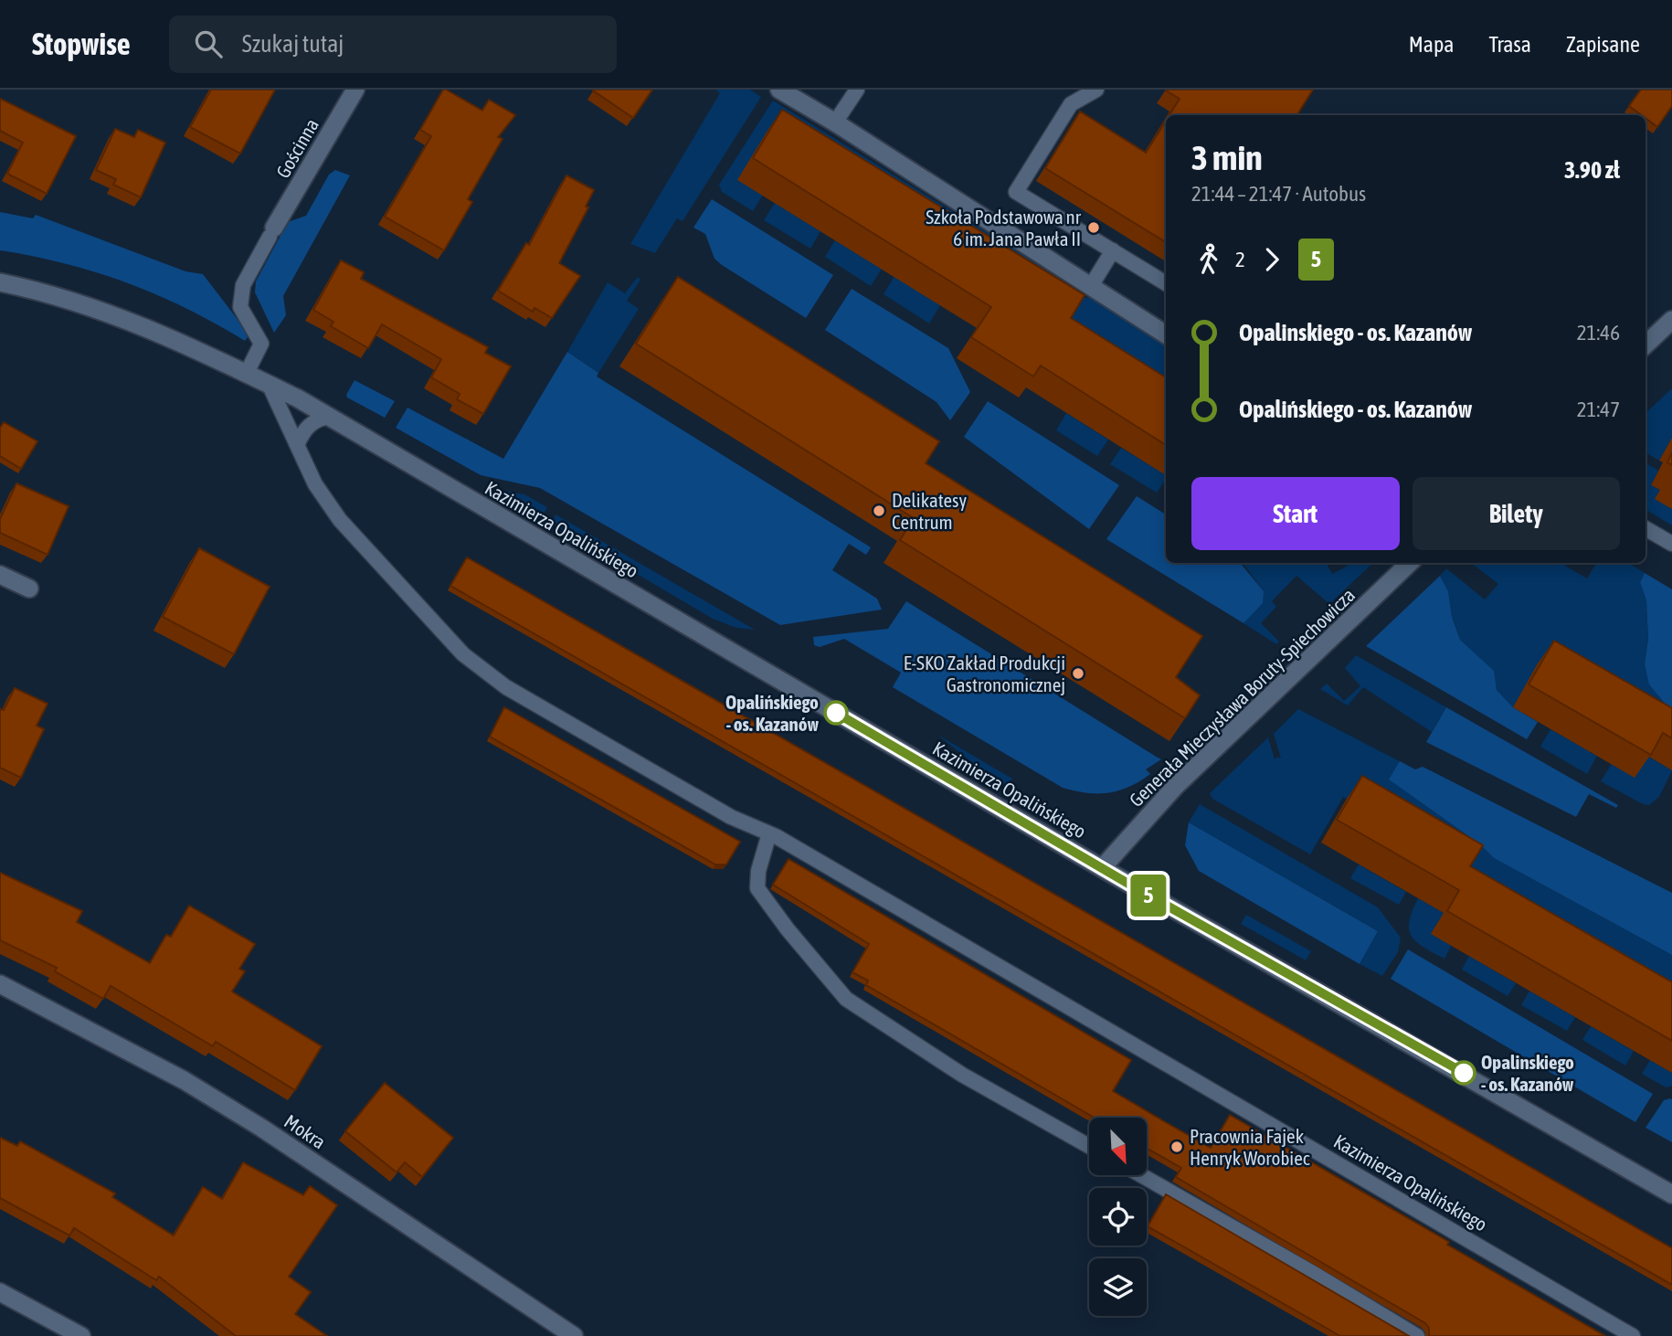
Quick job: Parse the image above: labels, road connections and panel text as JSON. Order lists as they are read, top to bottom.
{
  "streets": {
    "street": [
      "Gościnna",
      "Kazimierza Opalińskiego",
      "Generała Mieczysława Boruty-Spiechowicza",
      "Mokra"
    ]
  },
  "crossings": [
    ["Gościnna", "Kazimierza Opalińskiego"],
    ["Kazimierza Opalińskiego", "Generała Mieczysława Boruty-Spiechowicza"]
  ],
  "places": [
    "Szkoła Podstawowa nr 6 im. Jana Pawła II",
    "Delikatesy Centrum",
    "E-SKO Zakład Produkcji Gastronomicznej",
    "Opalińskiego - os. Kazanów",
    "Opalinskiego - os. Kazanów",
    "Pracownia Fajek Henryk Worobiec"
  ],
  "lines": ["bus line 5"],
  "north": "bottom right",
  "page": {
    "header": "Stopwise",
    "search": "Szukaj tutaj",
    "nav": ["Mapa", "Trasa", "Zapisane"],
    "on_map": "5",
    "heading": ["3 min", "21:44 – 21:47 · Autobus", "3.90 zł"],
    "legs": ["2", "5"],
    "list": [
      {
        "name": "Opalinskiego - os. Kazanów",
        "value": "21:46"
      },
      {
        "name": "Opalińskiego - os. Kazanów",
        "value": "21:47"
      }
    ],
    "buttons": ["Start", "Bilety"]
  }
}
